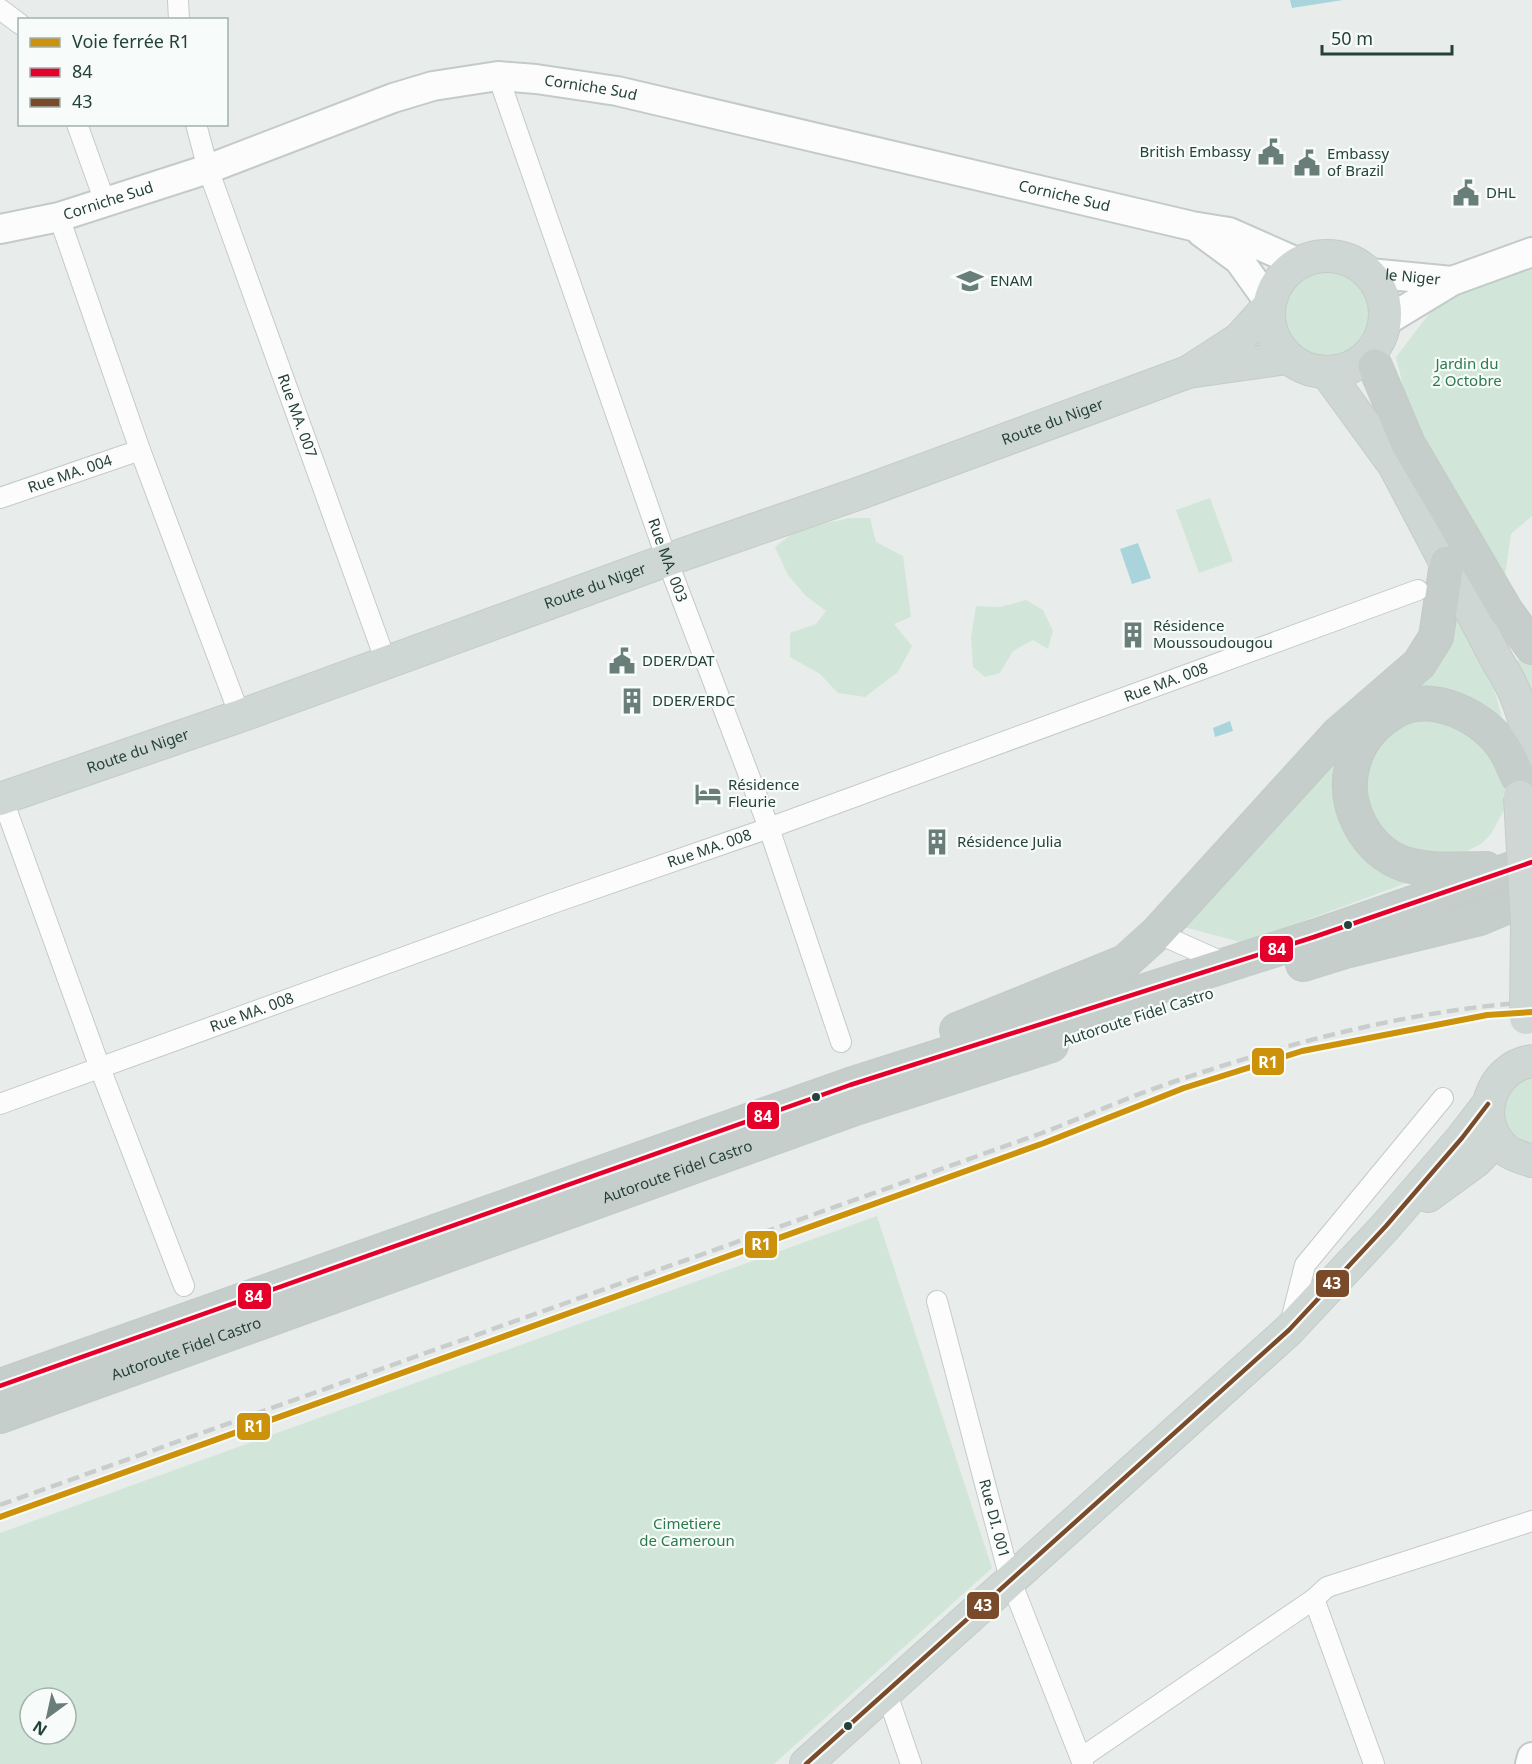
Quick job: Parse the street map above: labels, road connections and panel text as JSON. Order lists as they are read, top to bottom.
{
  "streets": {
    "highway": ["Autoroute Fidel Castro"],
    "main road": ["Corniche Sud", "le Niger", "Route du Niger"],
    "street": [
      "Rue MA. 007",
      "Rue MA. 004",
      "Rue MA. 003",
      "Rue MA. 008",
      "Rue DI. 001"
    ]
  },
  "crossings": [
    ["Corniche Sud", "le Niger"],
    ["Corniche Sud", "Rue MA. 007"],
    ["Corniche Sud", "Route du Niger"],
    ["Corniche Sud", "Rue MA. 003"],
    ["le Niger", "Route du Niger"],
    ["Rue MA. 007", "Route du Niger"],
    ["Route du Niger", "Rue MA. 003"],
    ["Rue MA. 003", "Rue MA. 008"]
  ],
  "parks": ["Jardin du 2 Octobre", "Cimetiere de Cameroun"],
  "places": {
    "public building": [
      "British Embassy",
      "Embassy of Brazil",
      "DHL",
      "DDER/DAT"
    ],
    "school or university": ["ENAM"],
    "building": ["Résidence Moussoudougou", "DDER/ERDC", "Résidence Julia"],
    "hotel": ["Résidence Fleurie"]
  },
  "lines": ["transit line 84", "rail line R1", "transit line 43"],
  "legend": ["Voie ferrée R1", "84", "43"],
  "scale_bar": "50 m",
  "north": "bottom left"
}
